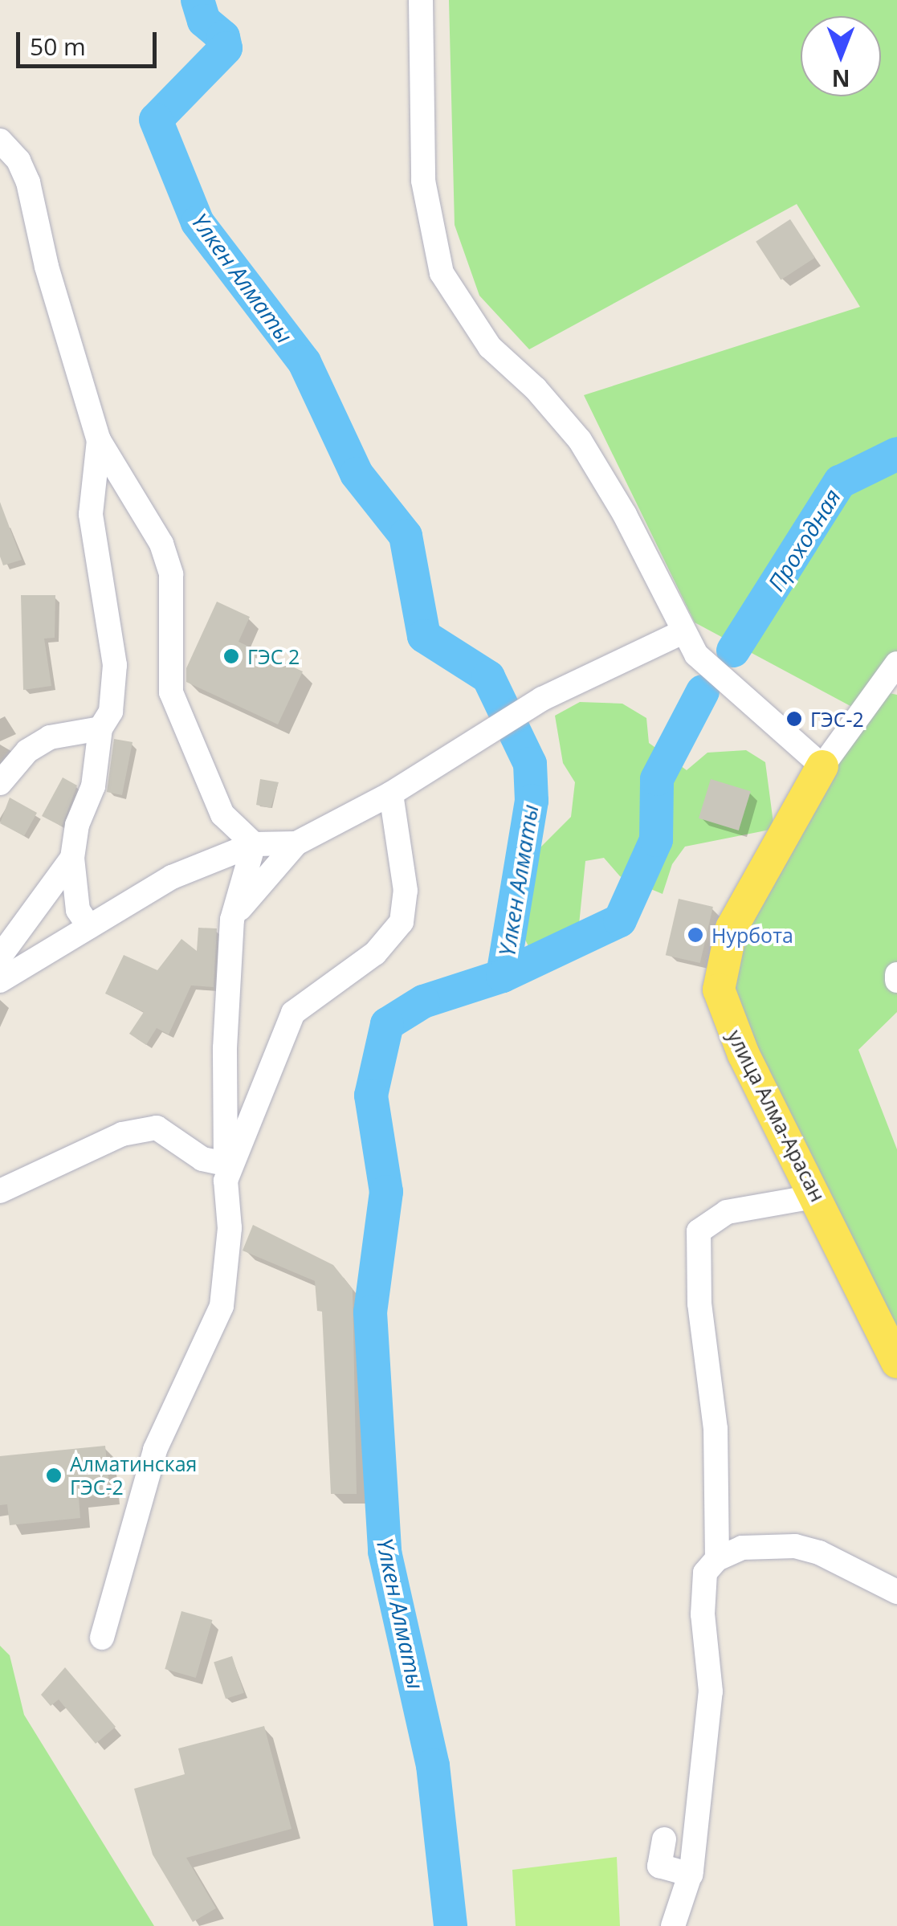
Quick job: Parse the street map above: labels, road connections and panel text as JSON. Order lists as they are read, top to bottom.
{
  "streets": {
    "main road": ["улица Алма-Арасан"]
  },
  "water": ["Үлкен Алматы", "Проходная"],
  "places": [
    "ГЭС 2",
    "ГЭС-2",
    "Нурбота",
    "Алматинская ГЭС-2"
  ],
  "scale_bar": "50 m",
  "north": "bottom"
}
